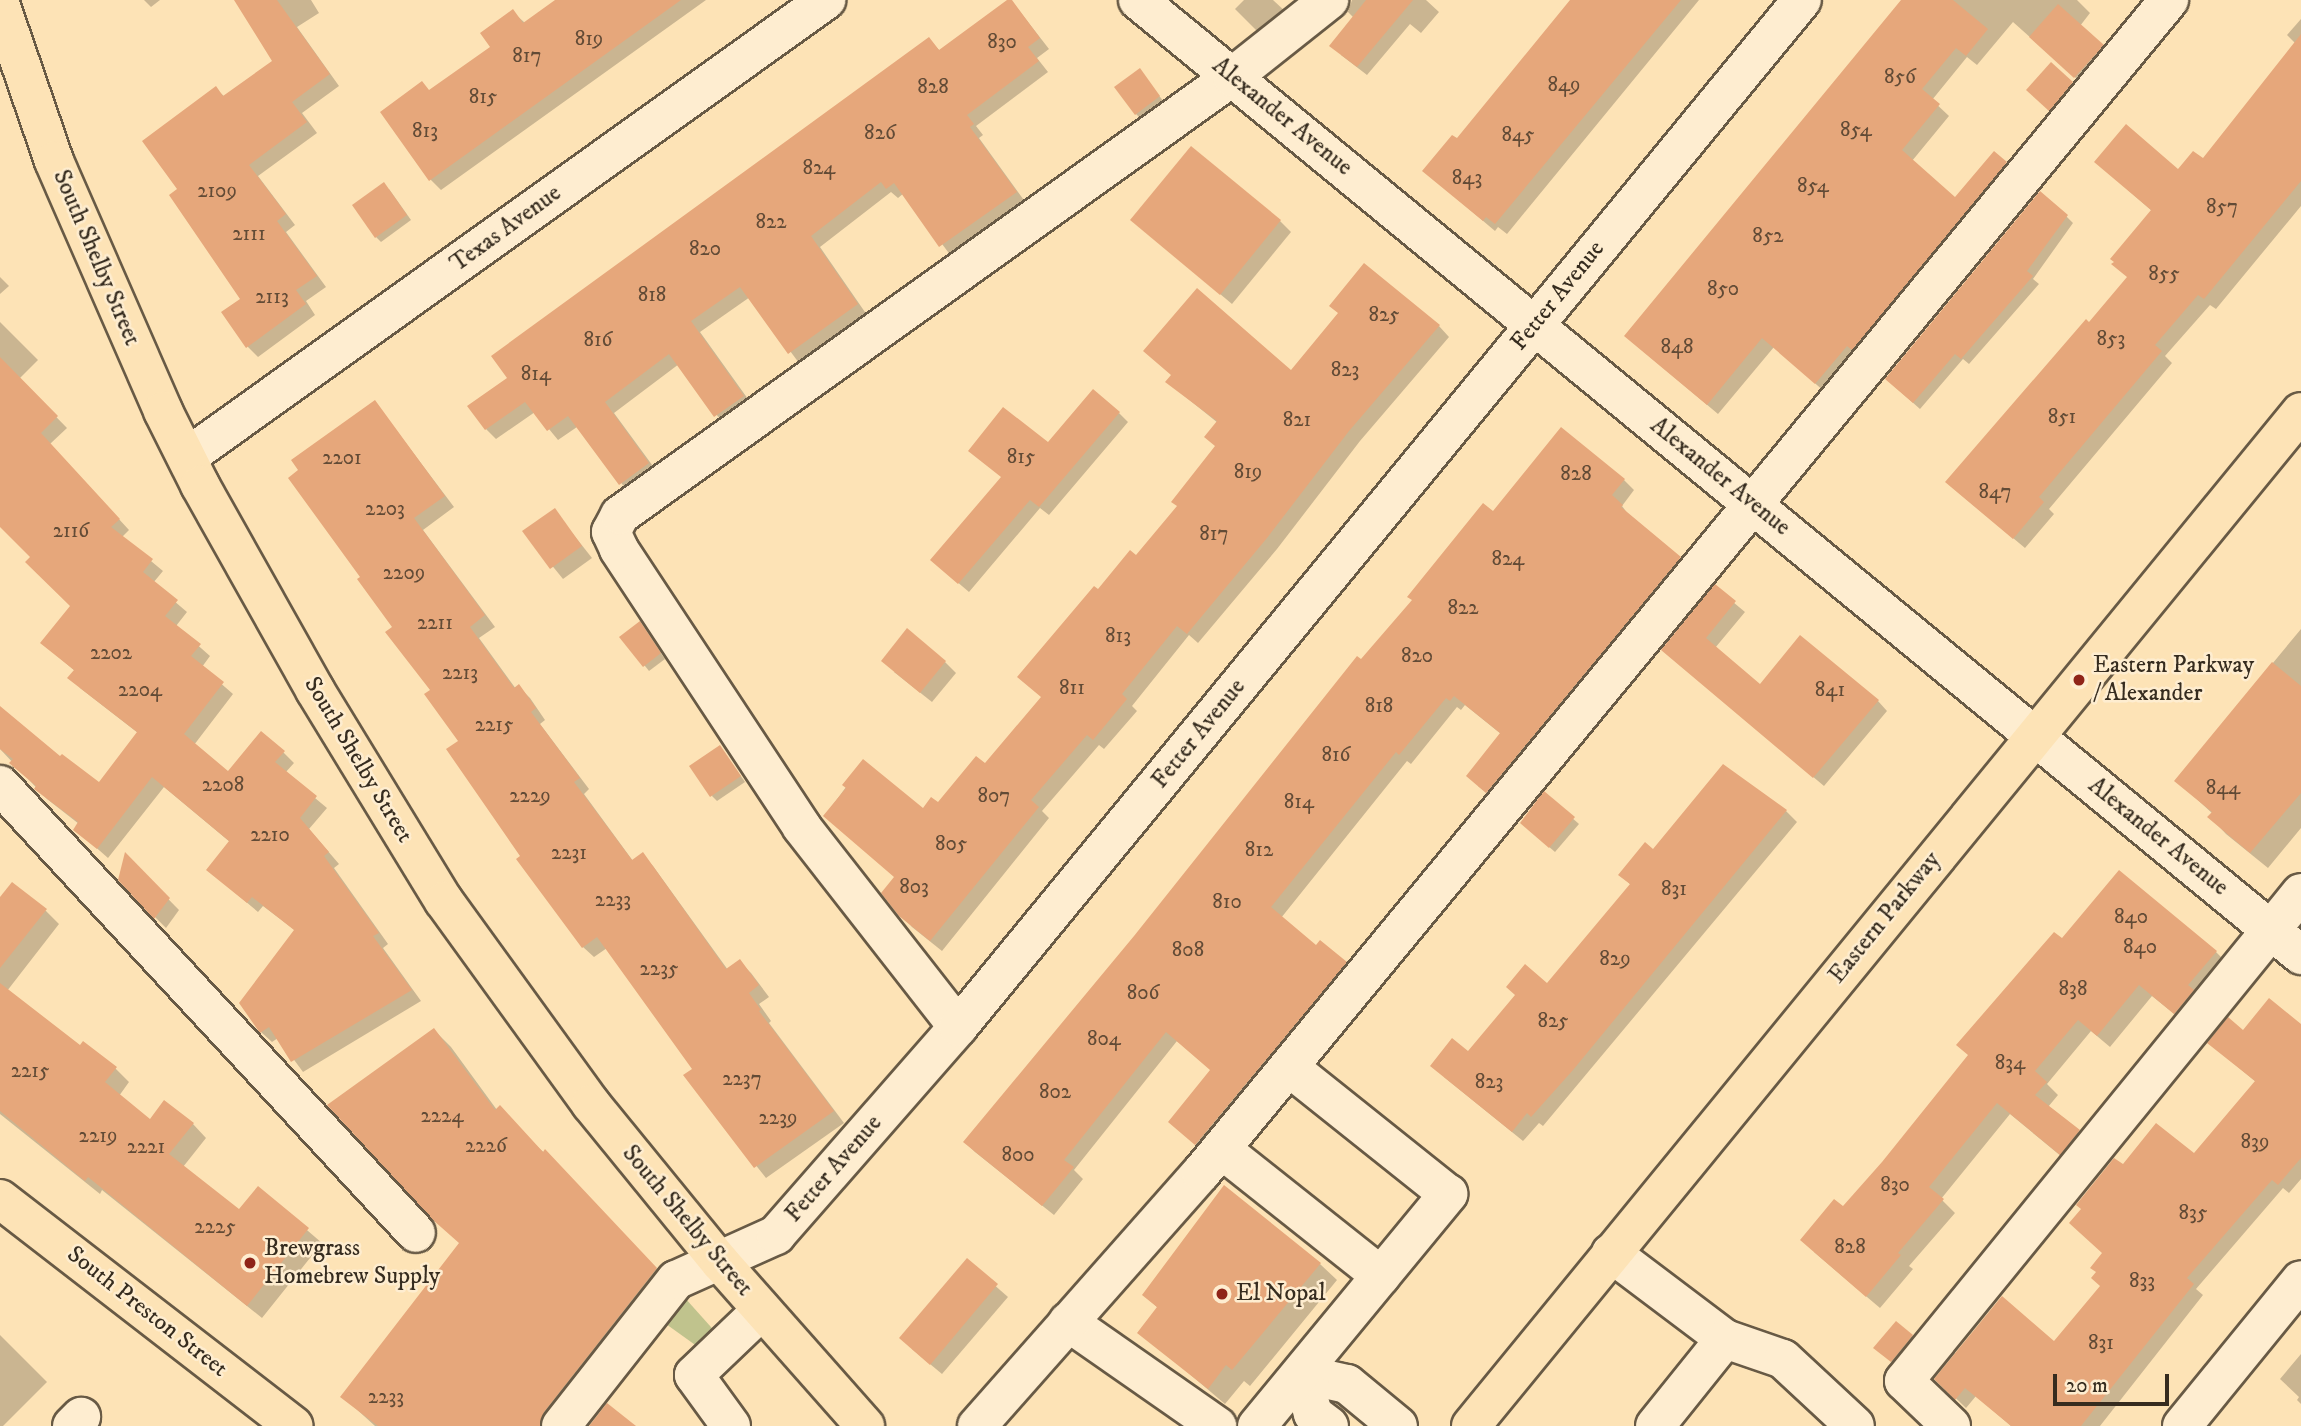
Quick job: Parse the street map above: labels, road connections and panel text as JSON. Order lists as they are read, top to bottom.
{
  "streets": {
    "main road": ["South Shelby Street", "Eastern Parkway", "South Preston Street"],
    "street": ["Alexander Avenue", "Texas Avenue", "Fetter Avenue"]
  },
  "crossings": [
    ["Alexander Avenue", "Fetter Avenue"],
    ["Alexander Avenue", "Eastern Parkway"],
    ["Texas Avenue", "South Shelby Street"],
    ["South Shelby Street", "Fetter Avenue"]
  ],
  "places": ["Eastern Parkway / Alexander", "Brewgrass Homebrew Supply", "El Nopal"],
  "house_numbers": [
    "819",
    "830",
    "817",
    "856",
    "849",
    "828",
    "815",
    "854",
    "813",
    "826",
    "845",
    "824",
    "843",
    "854",
    "2109",
    "857",
    "822",
    "2111",
    "852",
    "820",
    "855",
    "850",
    "818",
    "2113",
    "825",
    "853",
    "816",
    "848",
    "823",
    "814",
    "851",
    "821",
    "815",
    "2201",
    "819",
    "828",
    "847",
    "2203",
    "2116",
    "817",
    "824",
    "2209",
    "822",
    "2211",
    "813",
    "2202",
    "820",
    "2213",
    "811",
    "2204",
    "841",
    "818",
    "2215",
    "816",
    "2208",
    "844",
    "2229",
    "807",
    "814",
    "2210",
    "805",
    "812",
    "2231",
    "803",
    "831",
    "2233",
    "810",
    "840",
    "840",
    "808",
    "829",
    "2235",
    "838",
    "806",
    "825",
    "804",
    "834",
    "2215",
    "2237",
    "823",
    "802",
    "2224",
    "2239",
    "2219",
    "839",
    "2226",
    "2221",
    "800",
    "830",
    "835",
    "2225",
    "828",
    "833",
    "831",
    "2233"
  ],
  "scale_bar": "20 m"
}
